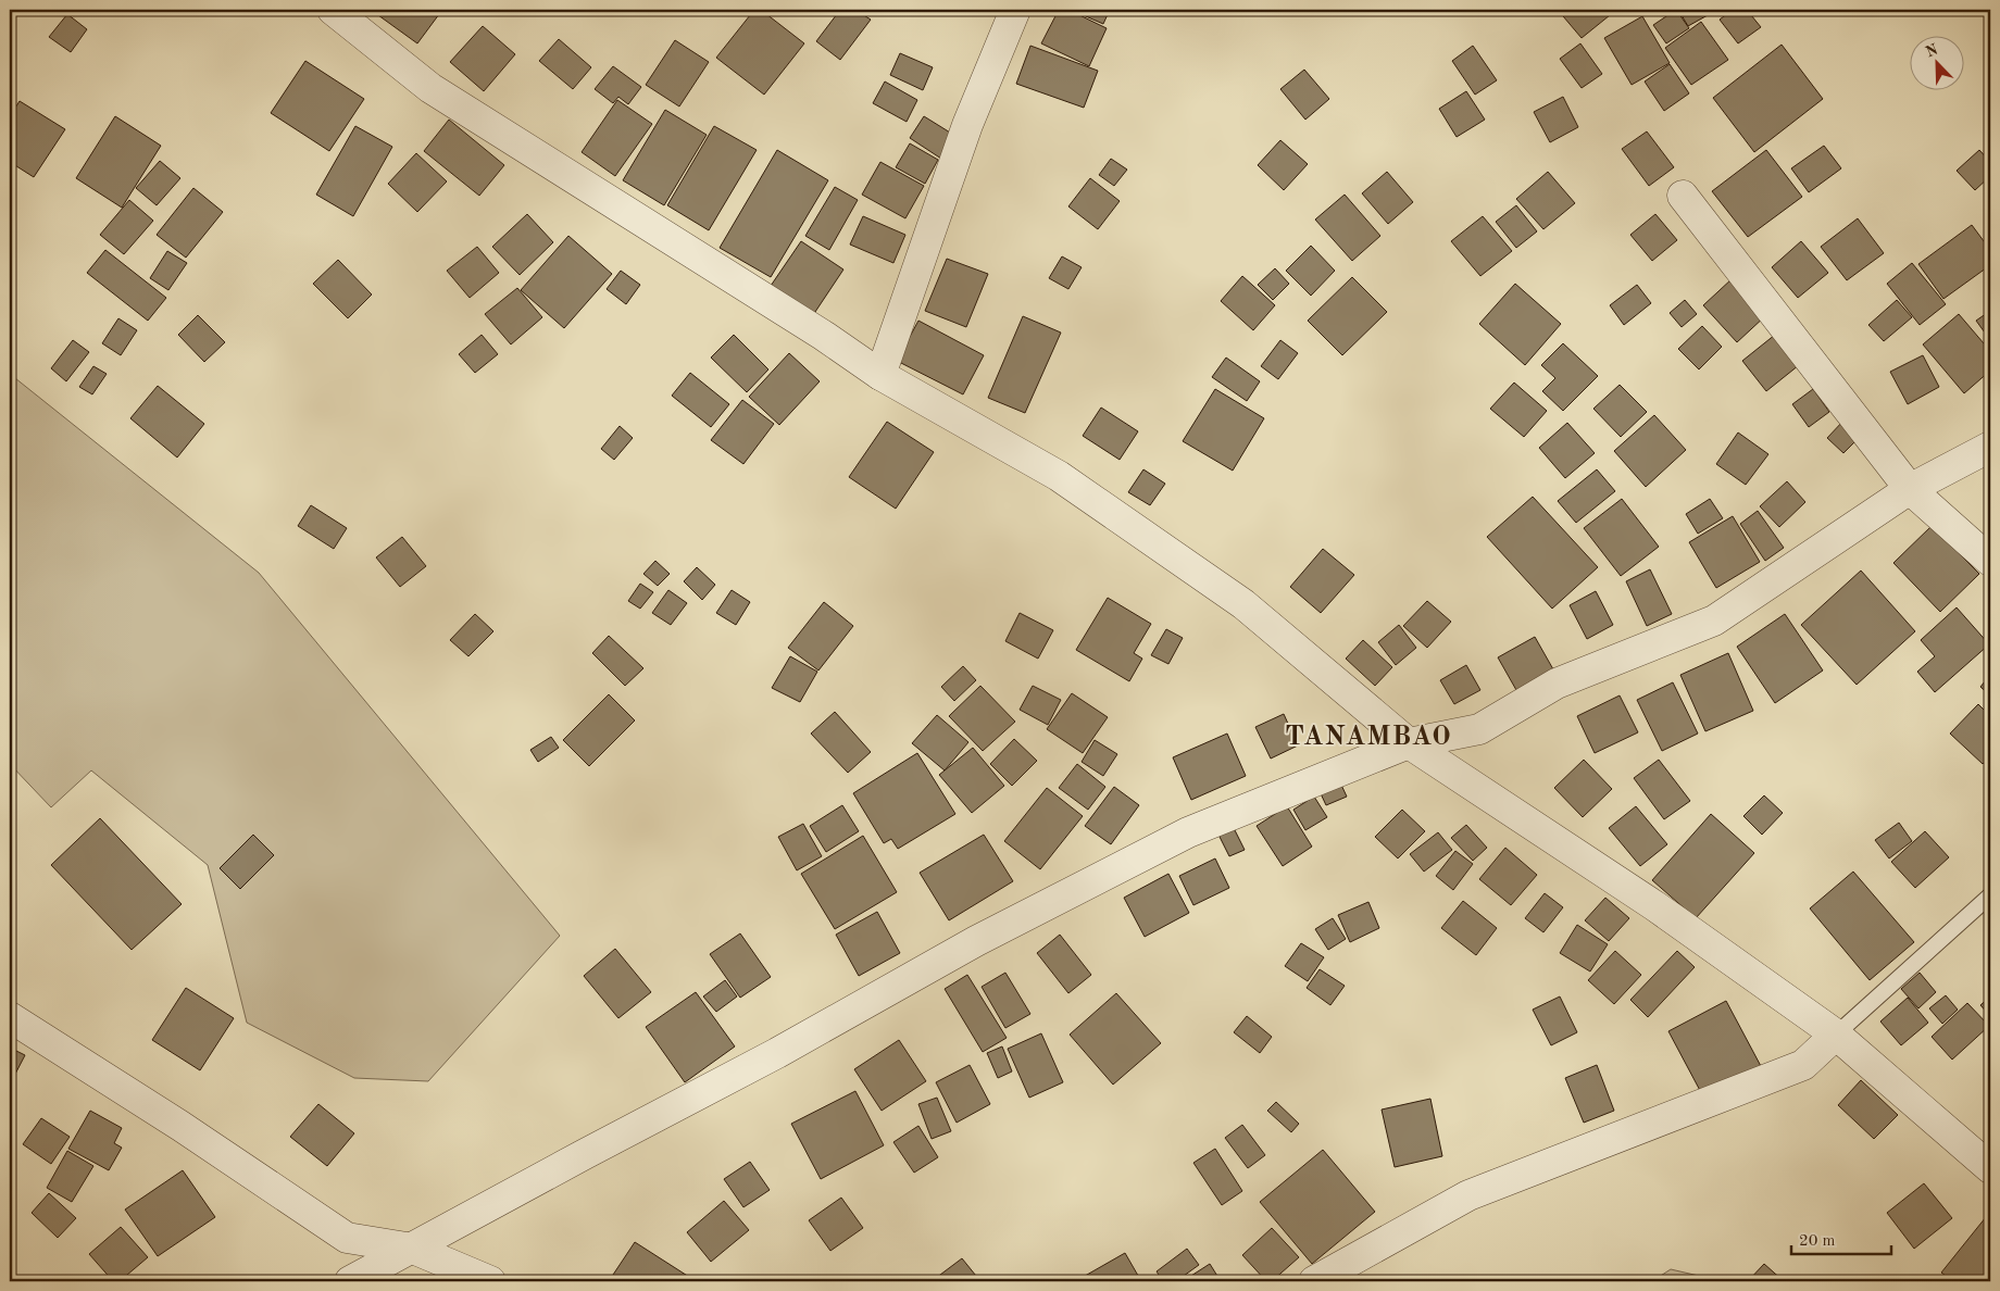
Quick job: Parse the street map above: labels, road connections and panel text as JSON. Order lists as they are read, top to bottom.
{
  "districts": ["TANAMBAO"],
  "scale_bar": "20 m",
  "north": "top left"
}
